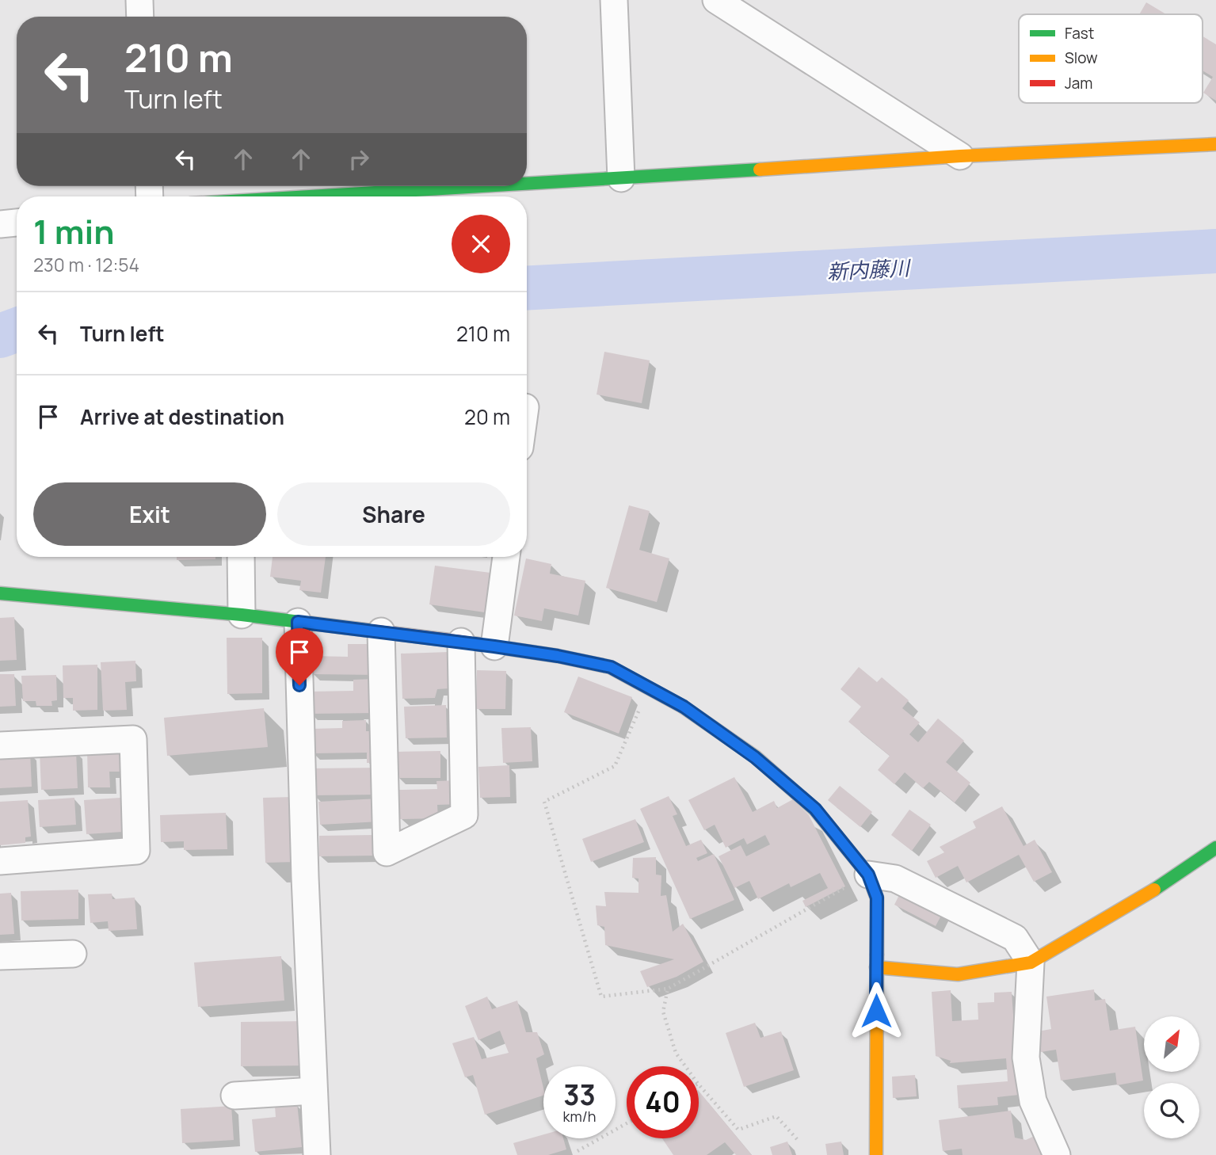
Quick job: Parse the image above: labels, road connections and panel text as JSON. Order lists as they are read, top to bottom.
{
  "water": ["新内藤川"],
  "legend": ["Fast", "Slow", "Jam"],
  "north": "top right",
  "page": {
    "turn": ["210 m", "Turn left"],
    "heading": ["1 min", "230 m · 12:54"],
    "list": [
      {
        "name": "Turn left",
        "value": "210 m"
      },
      {
        "name": "Arrive at destination",
        "value": "20 m"
      }
    ],
    "buttons": ["Exit", "Share"],
    "speed": "33 km/h",
    "limit": "40"
  }
}
